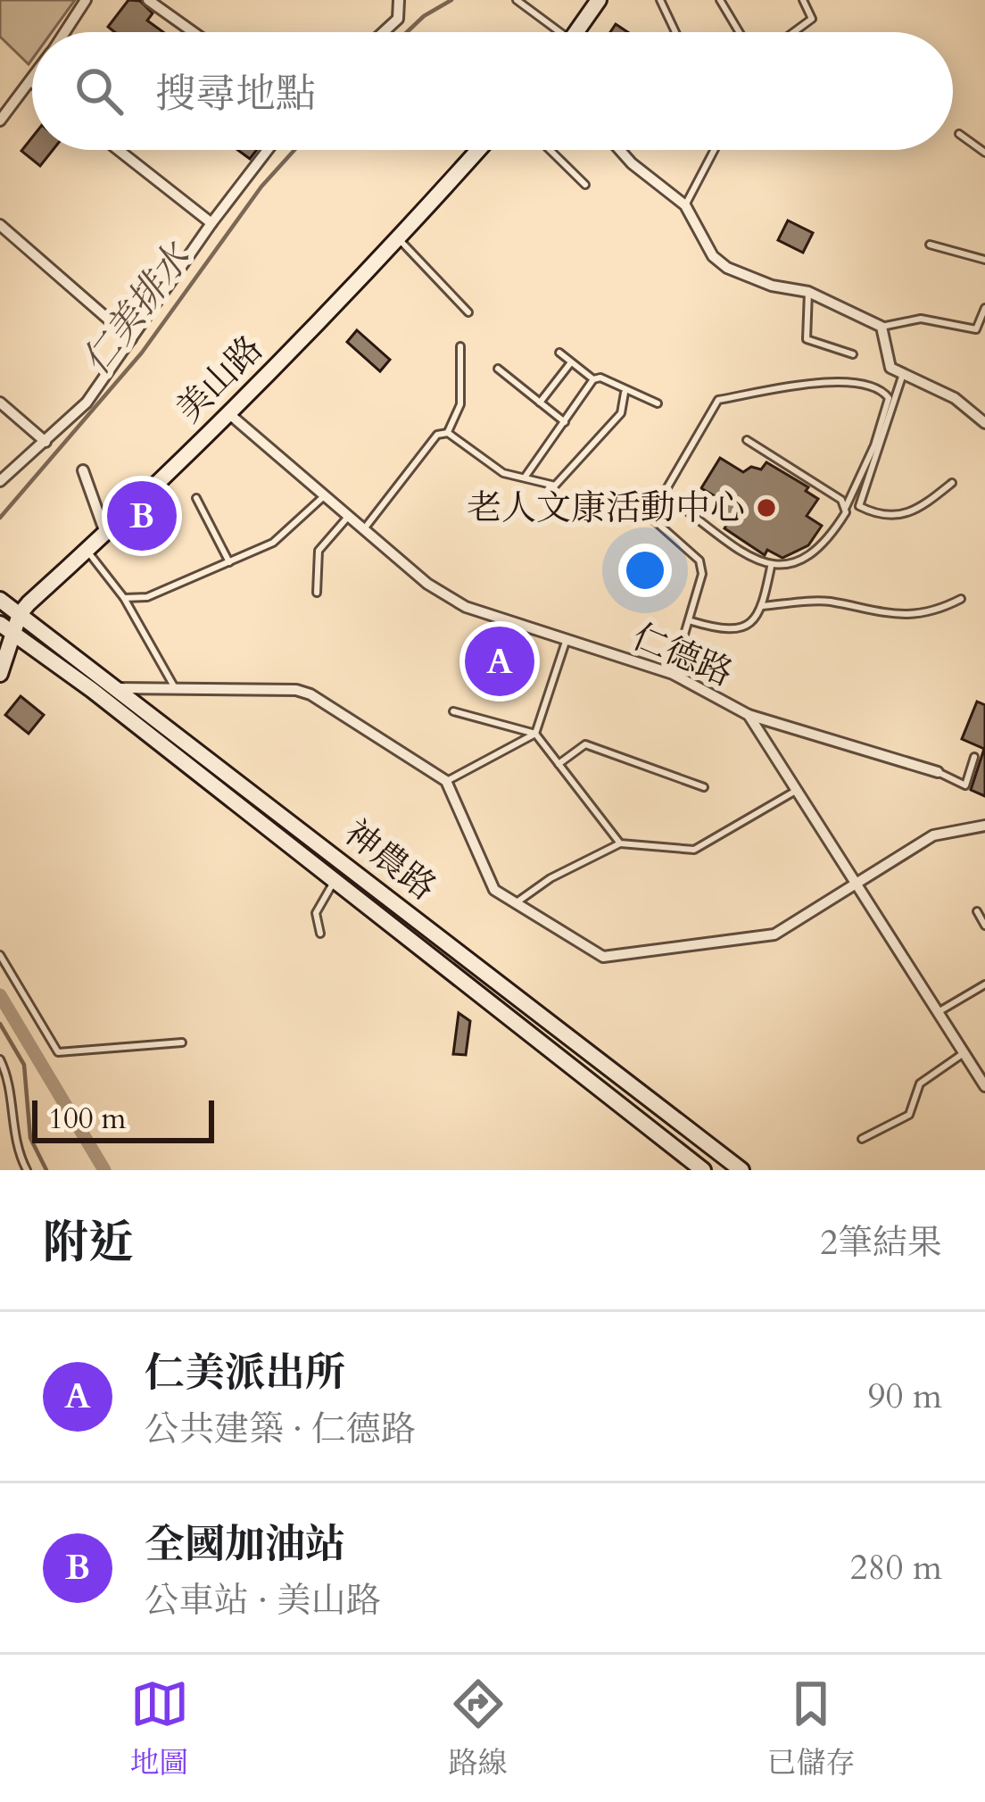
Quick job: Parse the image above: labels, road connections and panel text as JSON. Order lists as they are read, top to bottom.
{
  "streets": {
    "street": ["美山路", "仁德路", "神農路"]
  },
  "crossings": [
    ["美山路", "仁德路"],
    ["美山路", "神農路"]
  ],
  "water": ["仁美排水"],
  "places": ["老人文康活動中心"],
  "scale_bar": "100 m",
  "page": {
    "search": "搜尋地點",
    "pins": ["B", "A"],
    "scale": "100 m",
    "heading": ["附近", "2筆結果"],
    "list": [
      {
        "mark": "A",
        "name": "仁美派出所",
        "note": "公共建築 · 仁德路",
        "value": "90 m"
      },
      {
        "mark": "B",
        "name": "全國加油站",
        "note": "公車站 · 美山路",
        "value": "280 m"
      }
    ],
    "nav": ["地圖", "路線", "已儲存"]
  }
}
